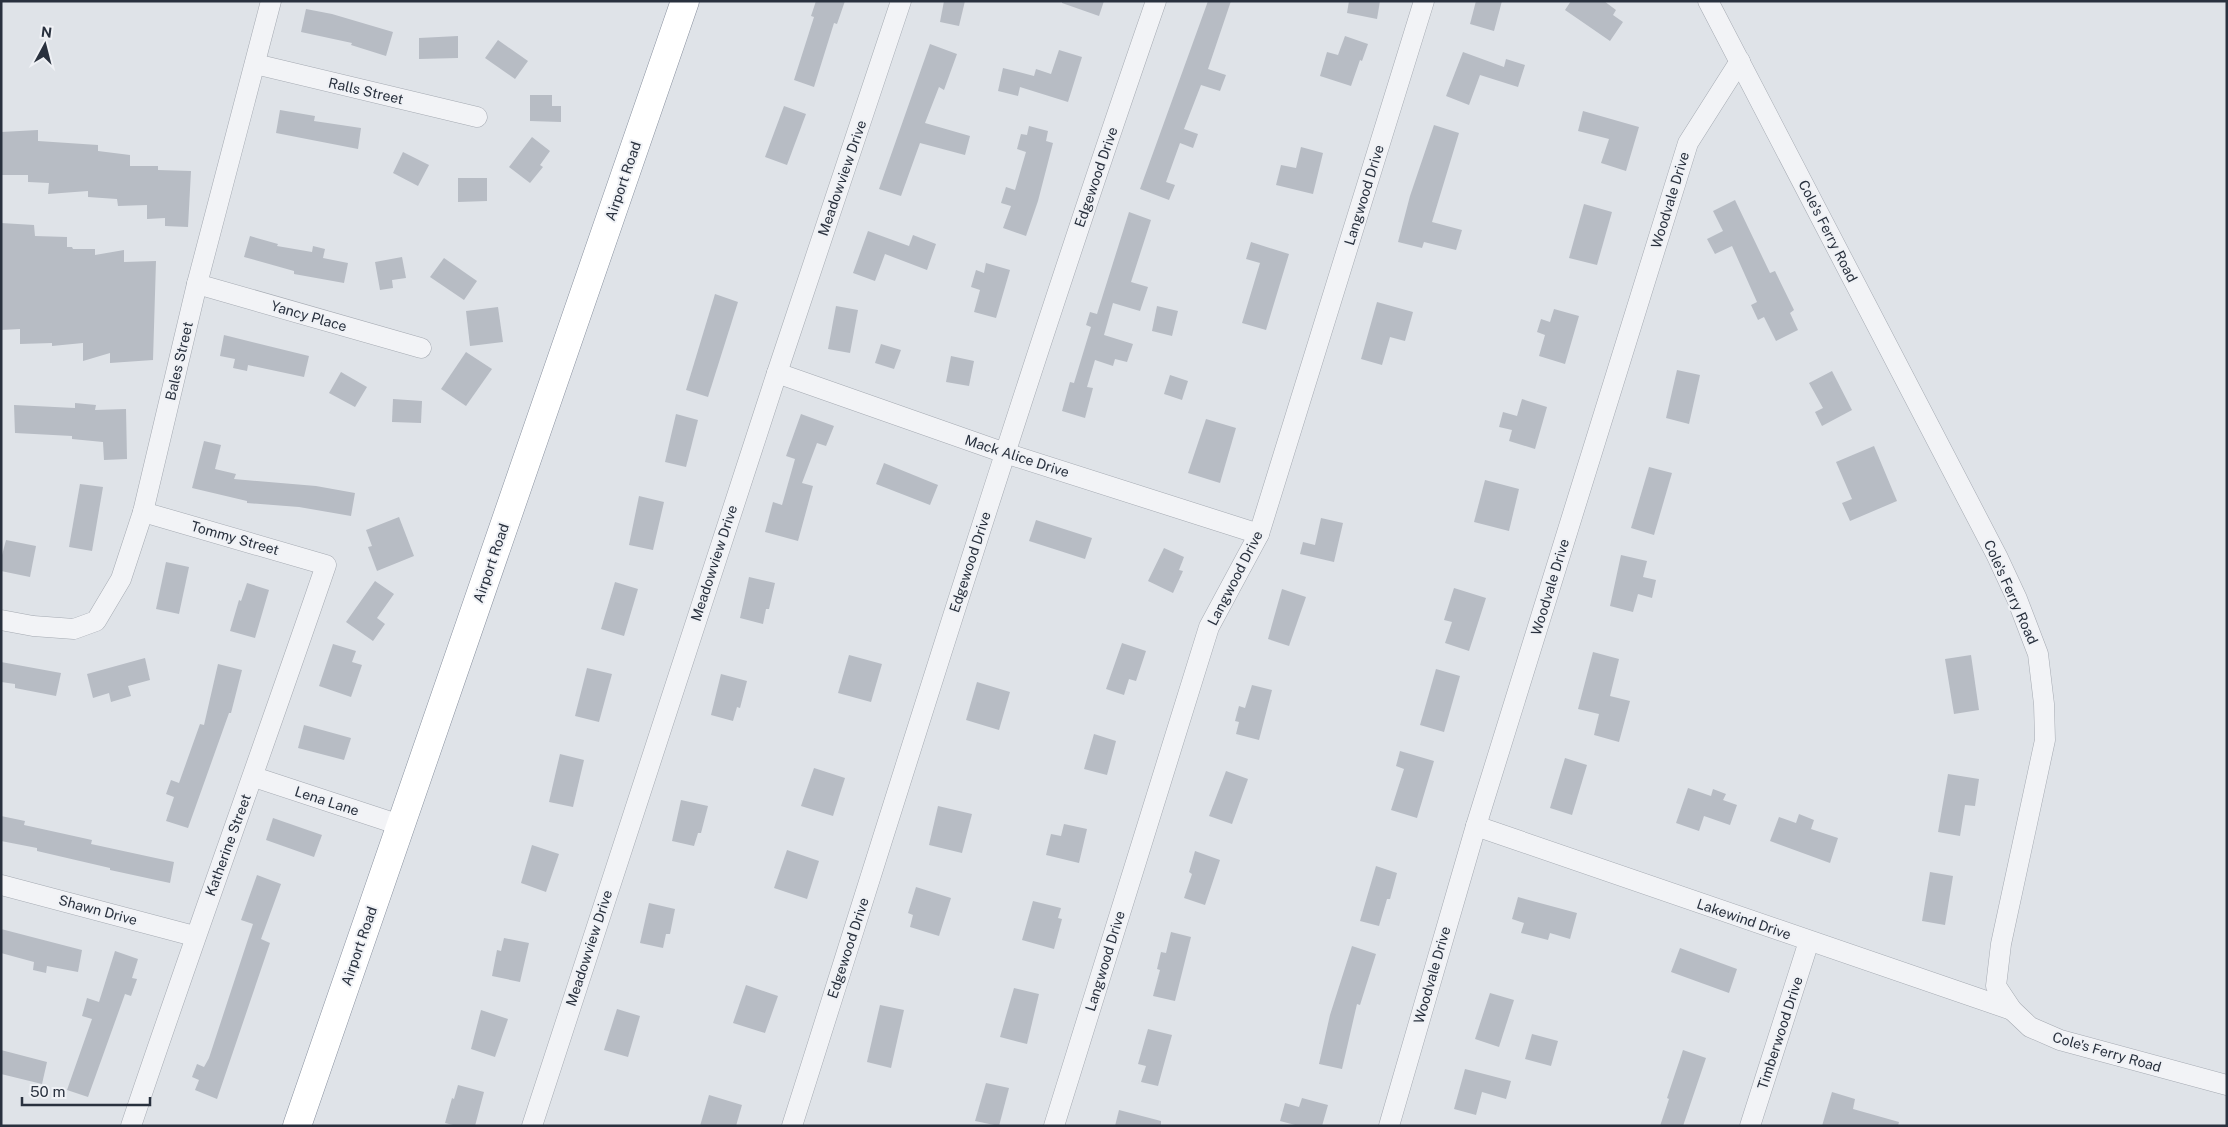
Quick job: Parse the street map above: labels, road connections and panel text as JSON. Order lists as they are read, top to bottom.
{
  "streets": {
    "highway": ["Airport Road"],
    "street": [
      "Ralls Street",
      "Edgewood Drive",
      "Meadowview Drive",
      "Langwood Drive",
      "Woodvale Drive",
      "Cole's Ferry Road",
      "Yancy Place",
      "Bales Street",
      "Mack Alice Drive",
      "Tommy Street",
      "Lena Lane",
      "Katherine Street",
      "Shawn Drive",
      "Lakewind Drive",
      "Timberwood Drive"
    ]
  },
  "crossings": [
    ["Ralls Street", "Bales Street"],
    ["Edgewood Drive", "Mack Alice Drive"],
    ["Meadowview Drive", "Mack Alice Drive"],
    ["Airport Road", "Lena Lane"],
    ["Langwood Drive", "Mack Alice Drive"],
    ["Woodvale Drive", "Cole's Ferry Road"],
    ["Woodvale Drive", "Lakewind Drive"],
    ["Cole's Ferry Road", "Lakewind Drive"],
    ["Yancy Place", "Bales Street"],
    ["Bales Street", "Tommy Street"],
    ["Tommy Street", "Katherine Street"],
    ["Lena Lane", "Katherine Street"],
    ["Katherine Street", "Shawn Drive"],
    ["Lakewind Drive", "Timberwood Drive"]
  ],
  "scale_bar": "50 m",
  "north": "top"
}
